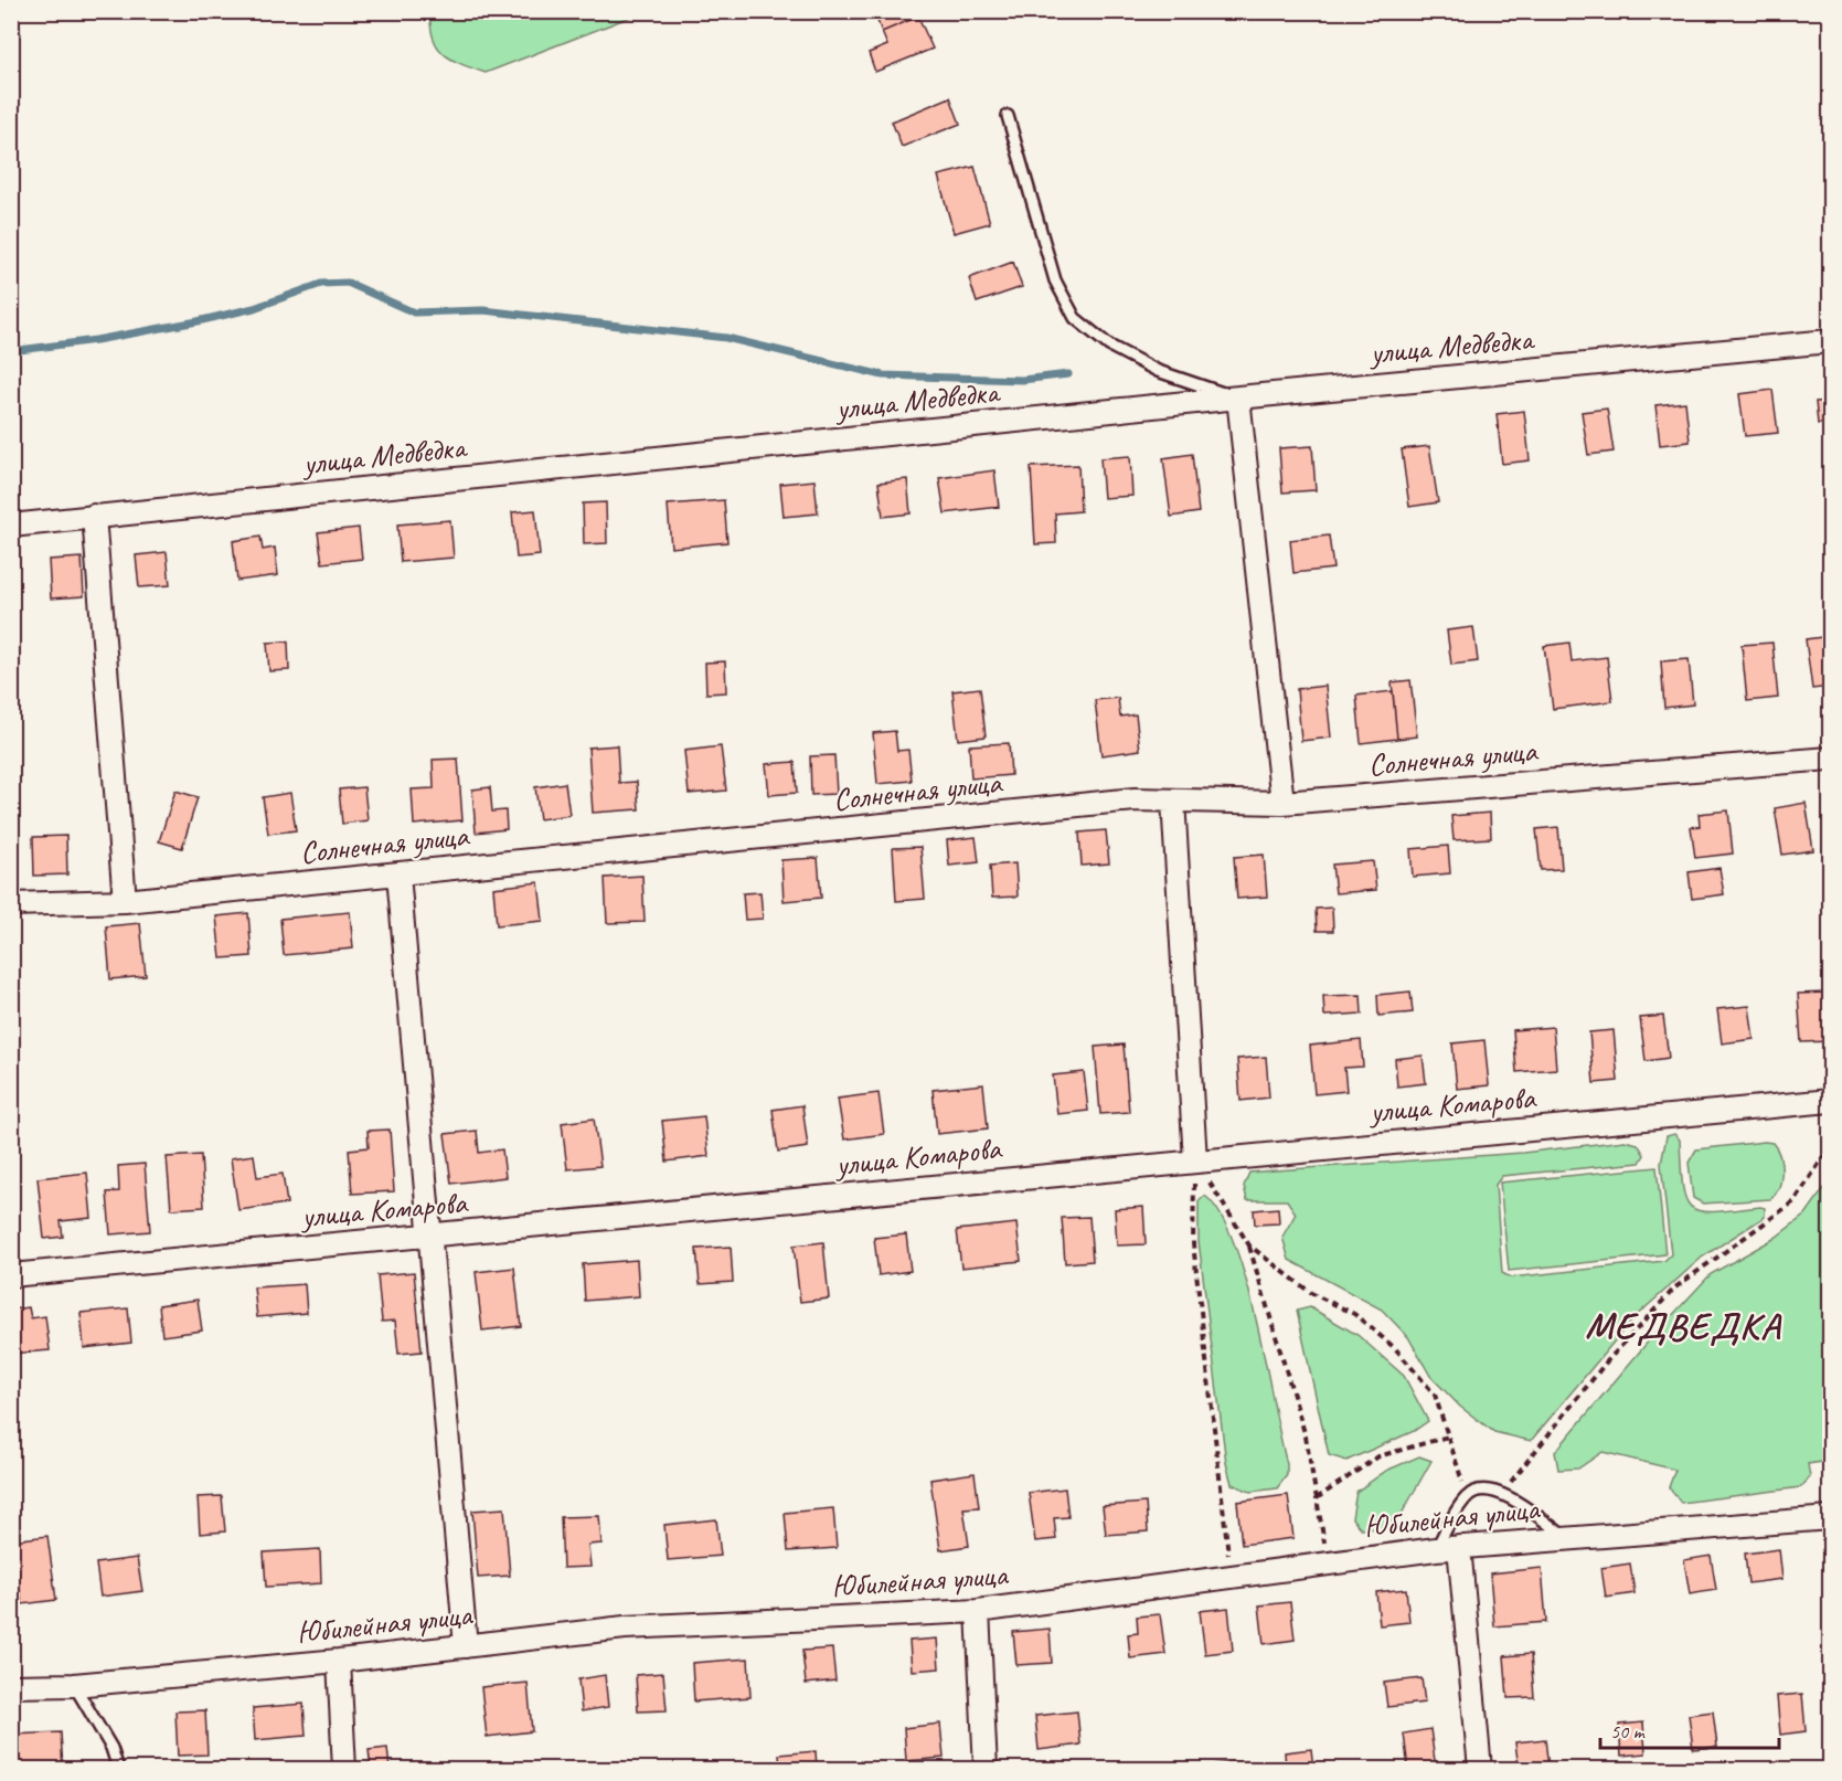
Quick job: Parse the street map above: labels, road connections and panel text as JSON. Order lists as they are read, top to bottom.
{
  "streets": {
    "street": [
      "улица Медведка",
      "Солнечная улица",
      "улица Комарова",
      "Юбилейная улица"
    ]
  },
  "districts": ["МЕДВЕДКА"],
  "scale_bar": "50 m"
}
